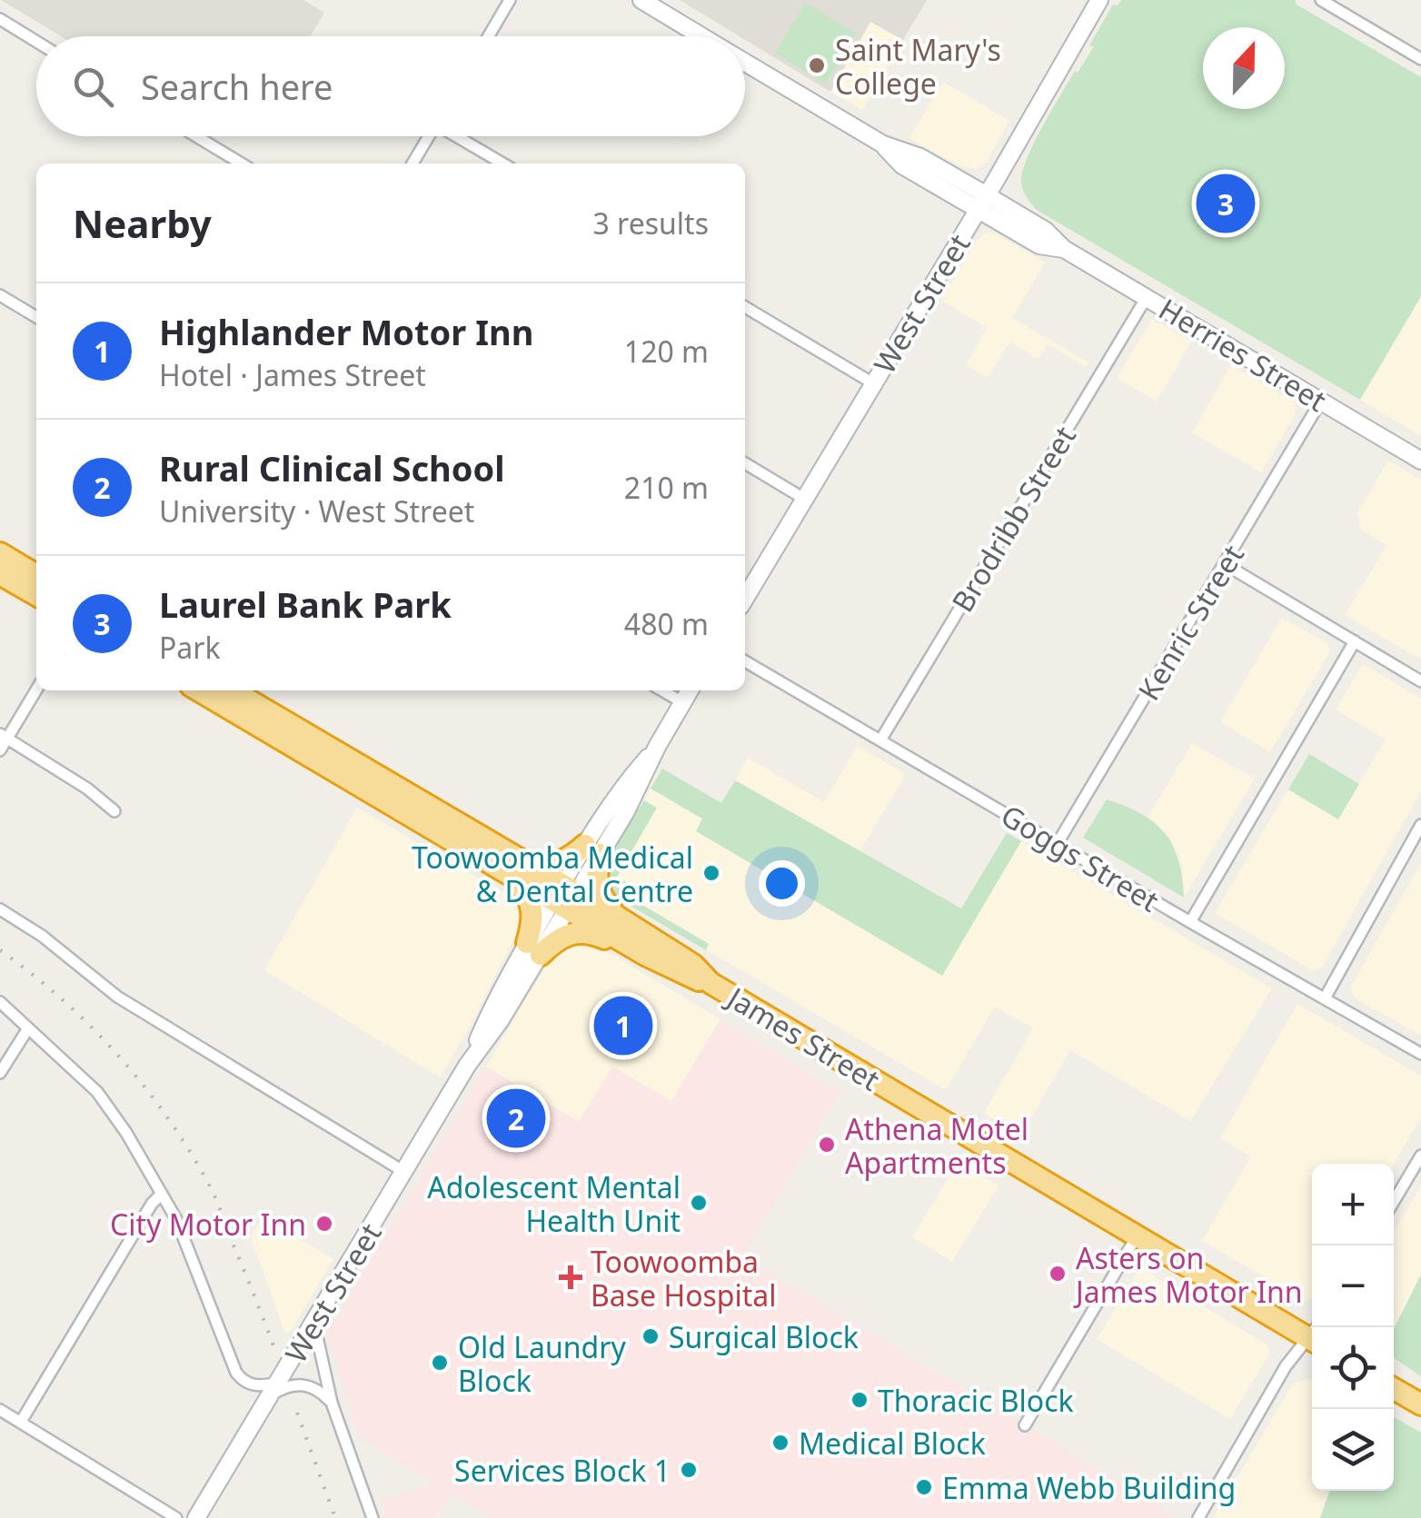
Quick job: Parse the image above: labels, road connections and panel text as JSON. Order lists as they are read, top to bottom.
{
  "streets": {
    "highway": ["James Street"],
    "main road": ["West Street", "Herries Street"],
    "street": ["Brodribb Street", "Kenric Street", "Goggs Street"]
  },
  "crossings": [
    ["West Street", "Herries Street"],
    ["West Street", "James Street"],
    ["Herries Street", "Brodribb Street"],
    ["Herries Street", "Kenric Street"],
    ["Brodribb Street", "Goggs Street"],
    ["Kenric Street", "Goggs Street"]
  ],
  "places": {
    "other": [
      "Saint Mary's College",
      "Toowoomba Medical & Dental Centre",
      "Athena Motel Apartments",
      "Adolescent Mental Health Unit",
      "City Motor Inn",
      "Asters on James Motor Inn",
      "Surgical Block",
      "Old Laundry Block",
      "Thoracic Block",
      "Medical Block",
      "Services Block 1",
      "Emma Webb Building"
    ],
    "health": ["Toowoomba Base Hospital"]
  },
  "north": "top",
  "page": {
    "search": "Search here",
    "heading": ["Nearby", "3 results"],
    "pins": ["3", "1", "2"],
    "list": [
      {
        "mark": "1",
        "name": "Highlander Motor Inn",
        "note": "Hotel · James Street",
        "value": "120 m"
      },
      {
        "mark": "2",
        "name": "Rural Clinical School",
        "note": "University · West Street",
        "value": "210 m"
      },
      {
        "mark": "3",
        "name": "Laurel Bank Park",
        "note": "Park",
        "value": "480 m"
      }
    ],
    "map_buttons": ["+", "−"]
  }
}
